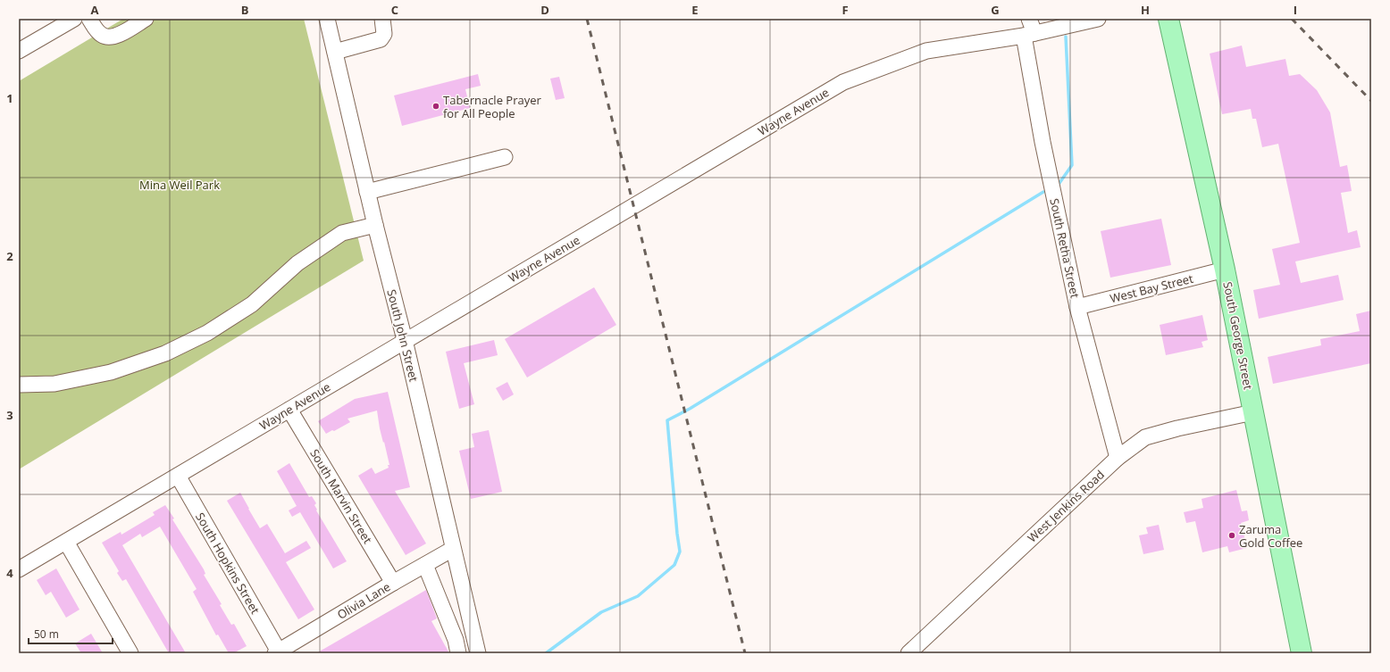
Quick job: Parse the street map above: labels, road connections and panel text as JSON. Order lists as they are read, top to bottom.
{
  "streets": {
    "main road": ["South George Street"],
    "street": [
      "Wayne Avenue",
      "South Retha Street",
      "West Bay Street",
      "South John Street",
      "South Marvin Street",
      "West Jenkins Road",
      "South Hopkins Street",
      "Olivia Lane"
    ]
  },
  "crossings": [
    ["Wayne Avenue", "South Retha Street"],
    ["Wayne Avenue", "South John Street"],
    ["Wayne Avenue", "South Marvin Street"],
    ["Wayne Avenue", "South Hopkins Street"],
    ["South Retha Street", "West Bay Street"],
    ["South Retha Street", "West Jenkins Road"],
    ["West Bay Street", "South George Street"],
    ["South John Street", "Olivia Lane"],
    ["South George Street", "West Jenkins Road"],
    ["South Marvin Street", "Olivia Lane"],
    ["South Hopkins Street", "Olivia Lane"]
  ],
  "parks": ["Mina Weil Park"],
  "places": ["Tabernacle Prayer for All People", "Zaruma Gold Coffee"],
  "scale_bar": "50 m",
  "grid": {
    "columns": [
      "A",
      "B",
      "C",
      "D",
      "E",
      "F",
      "G",
      "H",
      "I"
    ],
    "rows": [
      "1",
      "2",
      "3",
      "4"
    ]
  }
}
